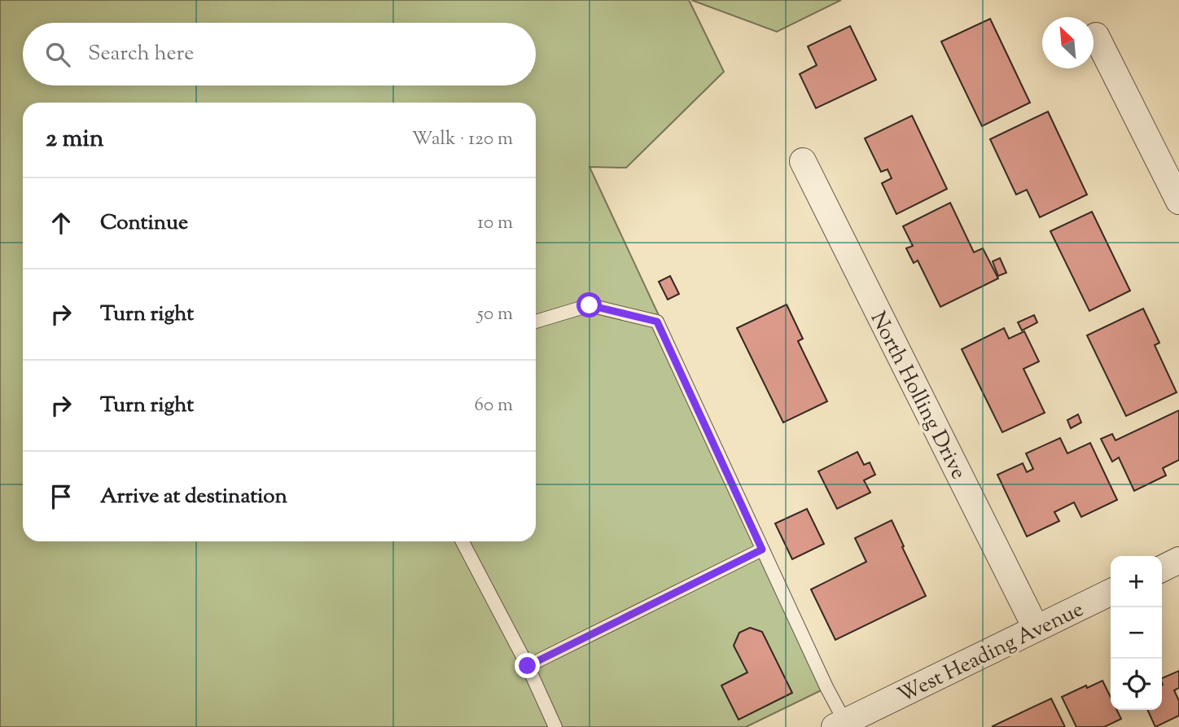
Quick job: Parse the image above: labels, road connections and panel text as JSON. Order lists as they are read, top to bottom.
{
  "streets": {
    "street": ["North Holling Drive", "West Heading Avenue"]
  },
  "crossings": [
    ["North Holling Drive", "West Heading Avenue"]
  ],
  "north": "top left",
  "page": {
    "search": "Search here",
    "heading": ["2 min", "Walk · 120 m"],
    "list": [
      ["Continue", "10 m"],
      ["Turn right", "50 m"],
      ["Turn right", "60 m"],
      "Arrive at destination"
    ],
    "map_buttons": ["+", "−"]
  }
}
